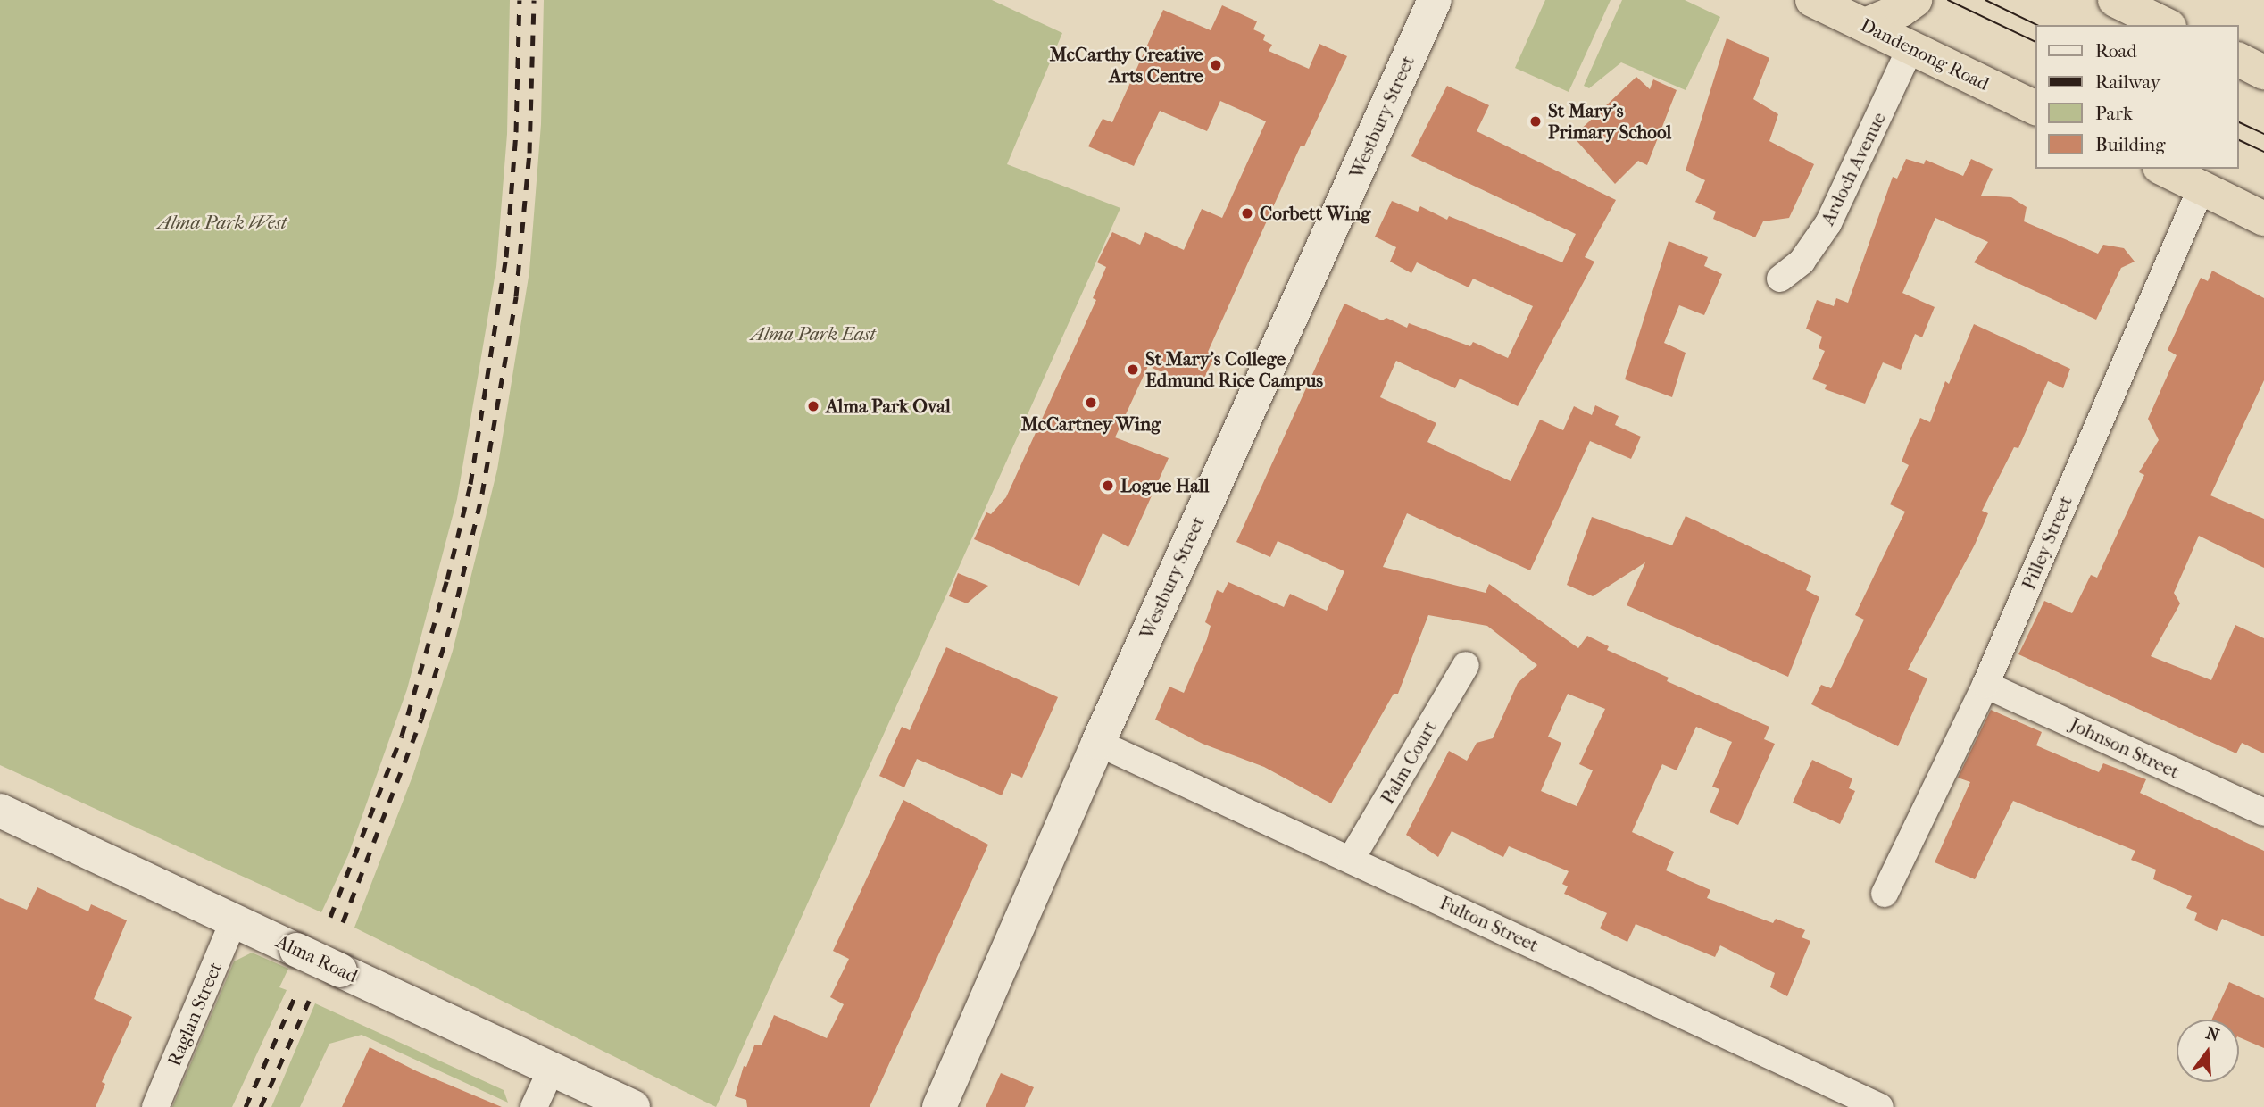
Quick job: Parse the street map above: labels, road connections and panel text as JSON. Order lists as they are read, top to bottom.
{
  "streets": {
    "highway": ["Dandenong Road"],
    "street": [
      "Westbury Street",
      "Ardoch Avenue",
      "Pilley Street",
      "Johnson Street",
      "Palm Court",
      "Fulton Street",
      "Alma Road",
      "Raglan Street"
    ]
  },
  "crossings": [
    ["Dandenong Road", "Ardoch Avenue"],
    ["Westbury Street", "Fulton Street"],
    ["Pilley Street", "Johnson Street"],
    ["Palm Court", "Fulton Street"],
    ["Alma Road", "Raglan Street"]
  ],
  "parks": ["Alma Park West", "Alma Park East"],
  "places": [
    "McCarthy Creative Arts Centre",
    "St Mary's Primary School",
    "Corbett Wing",
    "St Mary's College Edmund Rice Campus",
    "McCartney Wing",
    "Alma Park Oval",
    "Logue Hall"
  ],
  "legend": [
    "Road",
    "Railway",
    "Park",
    "Building"
  ],
  "north": "top"
}
